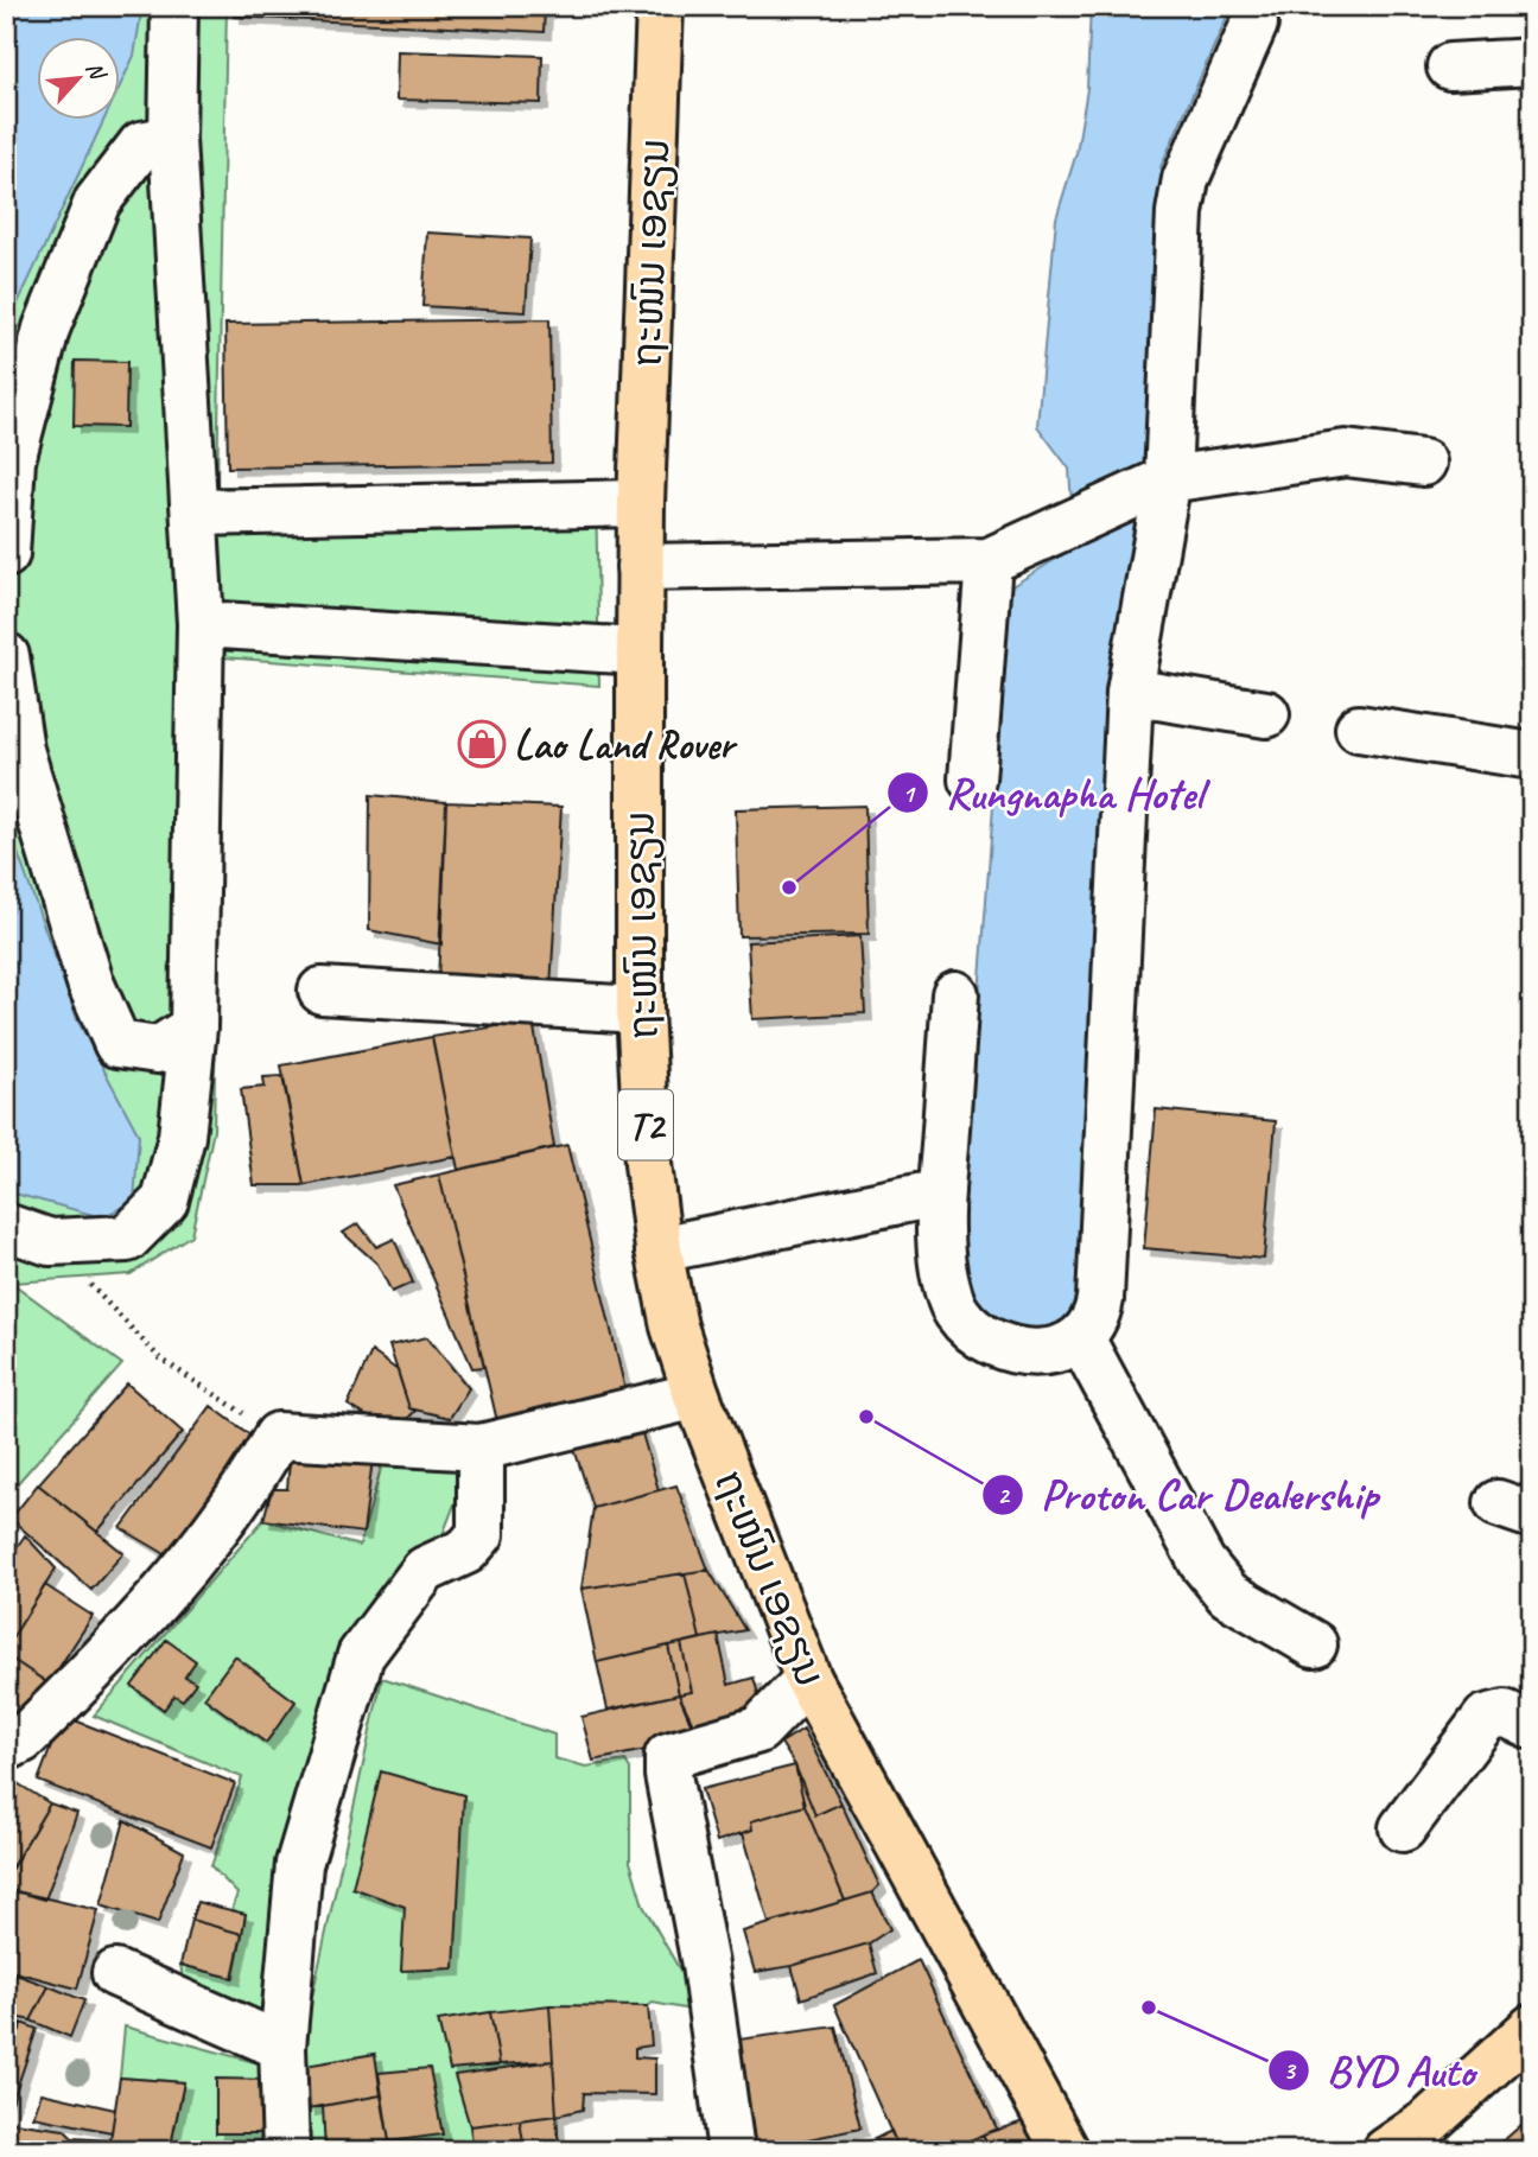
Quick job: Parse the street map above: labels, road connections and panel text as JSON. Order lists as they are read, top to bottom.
{
  "streets": {
    "main road": ["ຖະໜົນ ເອຊຽນ", "T2"]
  },
  "places": {
    "shop": ["Lao Land Rover"],
    "other": ["Rungnapha Hotel", "Proton Car Dealership", "BYD Auto"]
  },
  "north": "top right"
}
